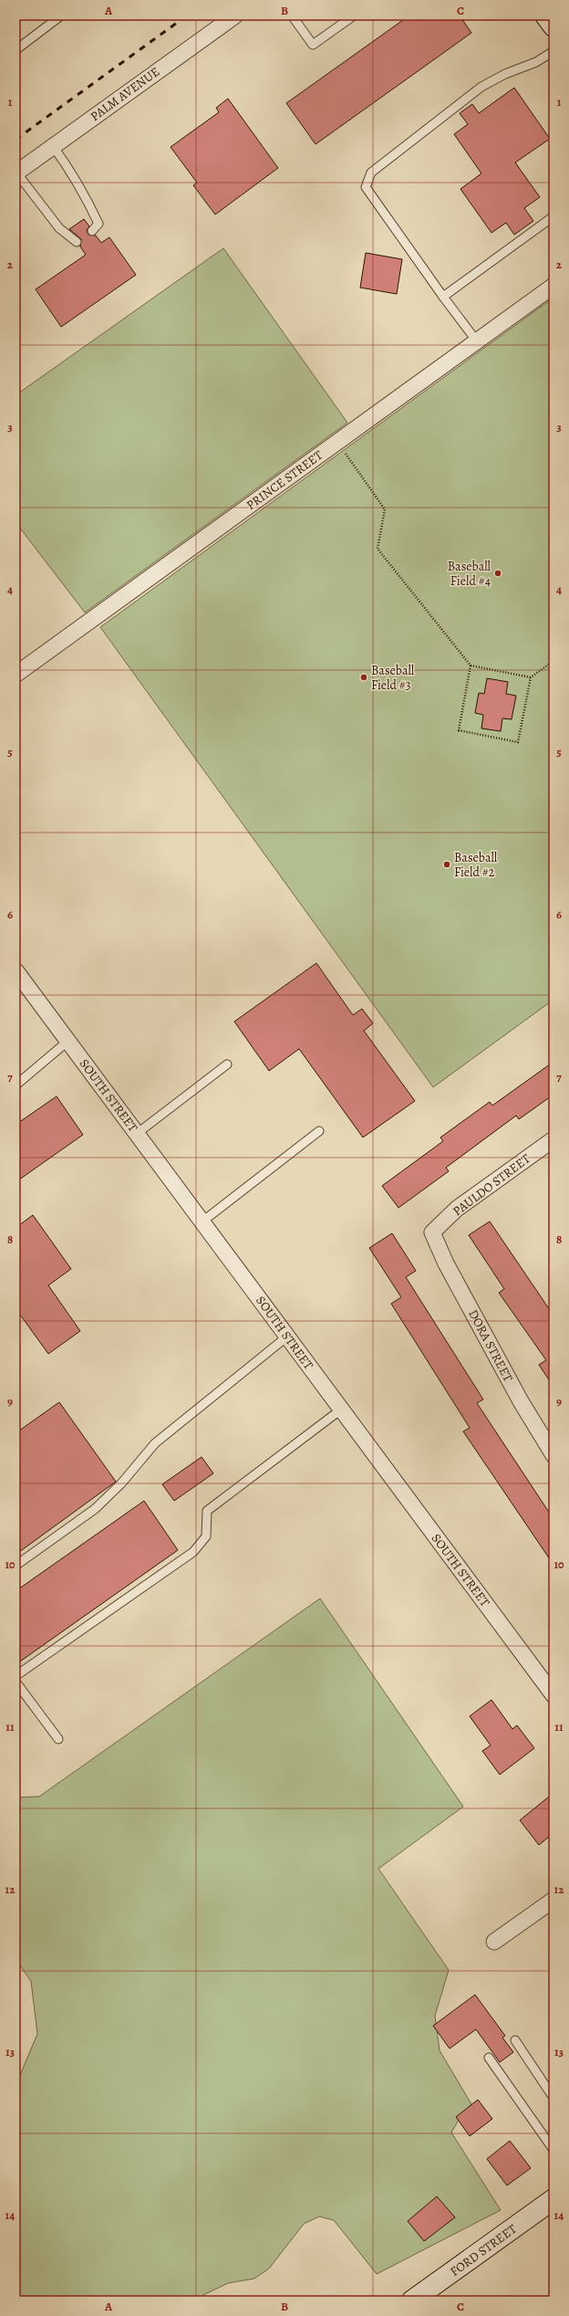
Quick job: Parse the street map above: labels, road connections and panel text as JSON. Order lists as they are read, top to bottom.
{
  "streets": {
    "street": [
      "PALM AVENUE",
      "PRINCE STREET",
      "SOUTH STREET",
      "PAULDO STREET",
      "DORA STREET",
      "FORD STREET"
    ]
  },
  "crossings": [
    ["PAULDO STREET", "DORA STREET"]
  ],
  "places": ["Baseball Field #4", "Baseball Field #3", "Baseball Field #2"],
  "grid": {
    "columns": ["A", "B", "C"],
    "rows": [
      "1",
      "2",
      "3",
      "4",
      "5",
      "6",
      "7",
      "8",
      "9",
      "10",
      "11",
      "12",
      "13",
      "14"
    ]
  }
}
